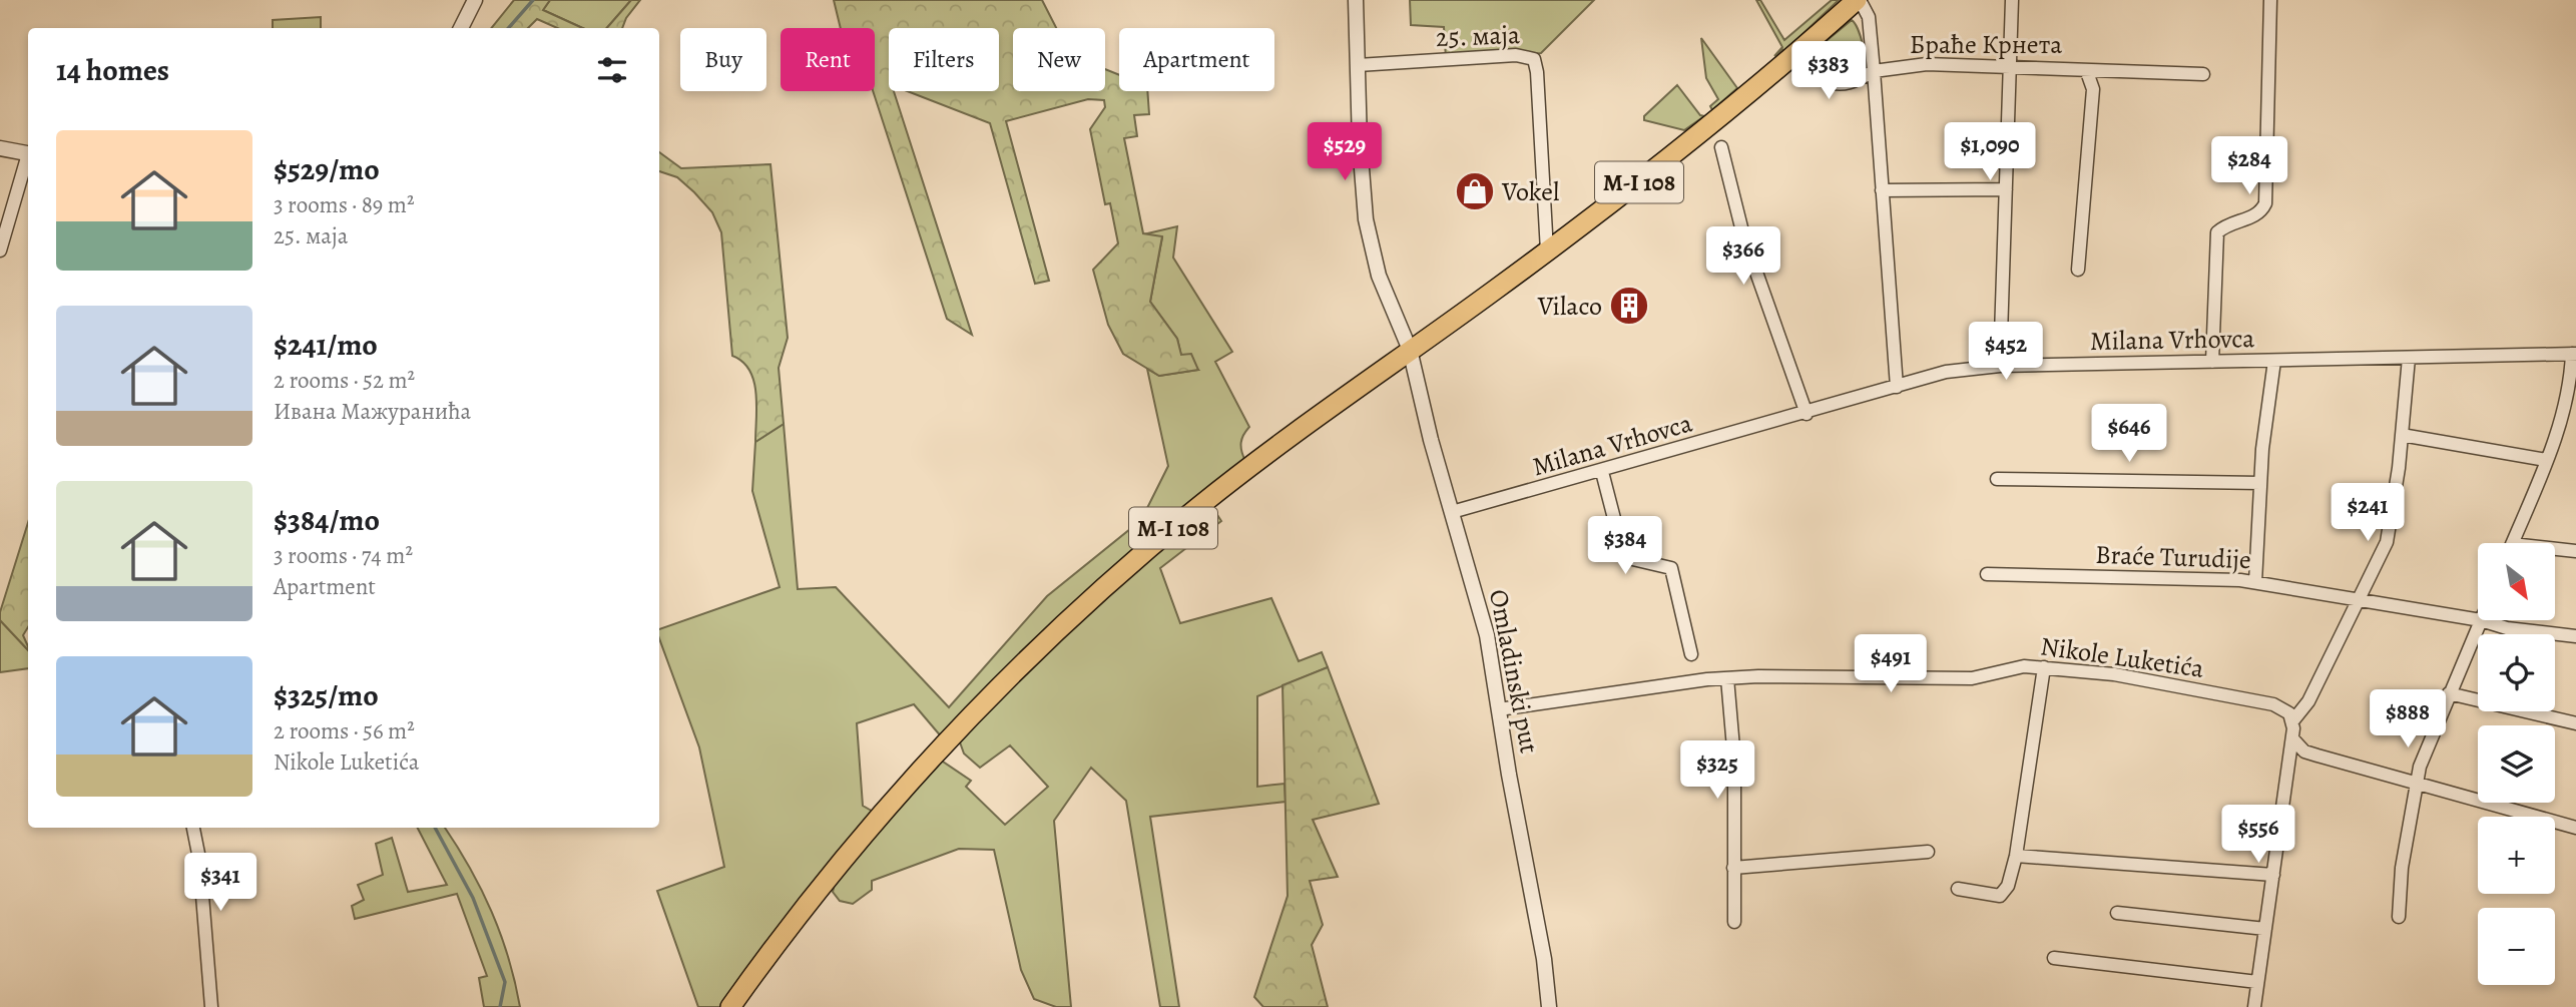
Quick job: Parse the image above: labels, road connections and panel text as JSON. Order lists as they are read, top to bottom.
{
  "streets": {
    "main road": ["M-I 108"],
    "street": [
      "25. маја",
      "Браће Крнета",
      "Milana Vrhovca",
      "Braće Turudije",
      "Nikole Luketića",
      "Omladinski put"
    ]
  },
  "crossings": [
    ["25. маја", "M-I 108"],
    ["Браће Крнета", "Milana Vrhovca"],
    ["M-I 108", "Omladinski put"],
    ["Milana Vrhovca", "Omladinski put"],
    ["Nikole Luketića", "Omladinski put"]
  ],
  "places": {
    "shop": ["Vokel"],
    "building": ["Vilaco"]
  },
  "north": "bottom right",
  "page": {
    "chip": [
      "Buy",
      "Rent",
      "Filters",
      "New",
      "Apartment"
    ],
    "heading": "14 homes",
    "price": [
      "$383",
      "$529",
      "$1,090",
      "$284",
      "$366",
      "$452",
      "$646",
      "$241",
      "$384",
      "$491",
      "$888",
      "$325",
      "$556",
      "$341"
    ],
    "list": [
      {
        "name": "$529/mo",
        "note": "3 rooms · 89 m² · 25. маја"
      },
      {
        "name": "$241/mo",
        "note": "2 rooms · 52 m² · Ивана Мажуранића"
      },
      {
        "name": "$384/mo",
        "note": "3 rooms · 74 m² · Apartment"
      },
      {
        "name": "$325/mo",
        "note": "2 rooms · 56 m² · Nikole Luketića"
      }
    ],
    "map_buttons": ["+", "−"]
  }
}
